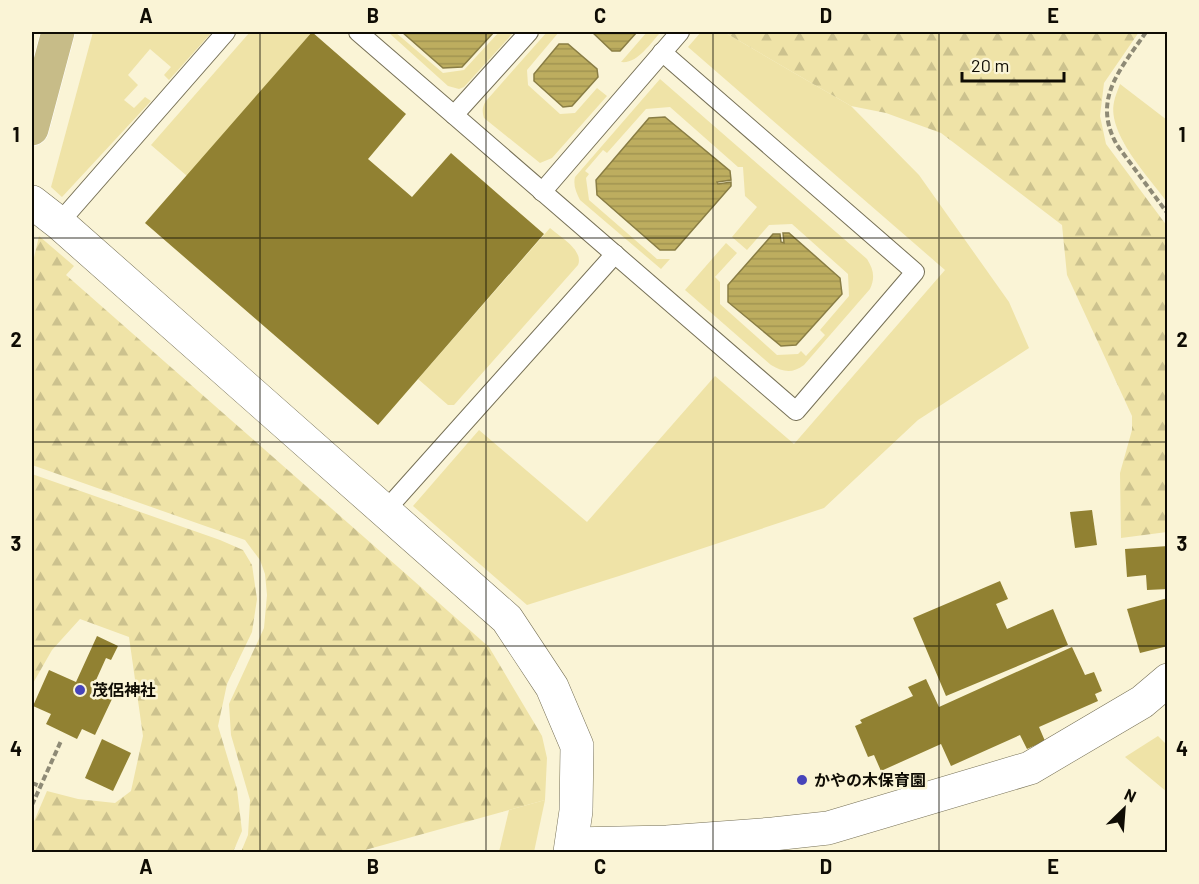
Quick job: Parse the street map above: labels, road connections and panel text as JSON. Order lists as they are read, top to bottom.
{
  "places": ["茂侶神社", "かやの木保育園"],
  "scale_bar": "20 m",
  "north": "top right",
  "grid": {
    "columns": [
      "A",
      "B",
      "C",
      "D",
      "E"
    ],
    "rows": [
      "1",
      "2",
      "3",
      "4"
    ]
  }
}
